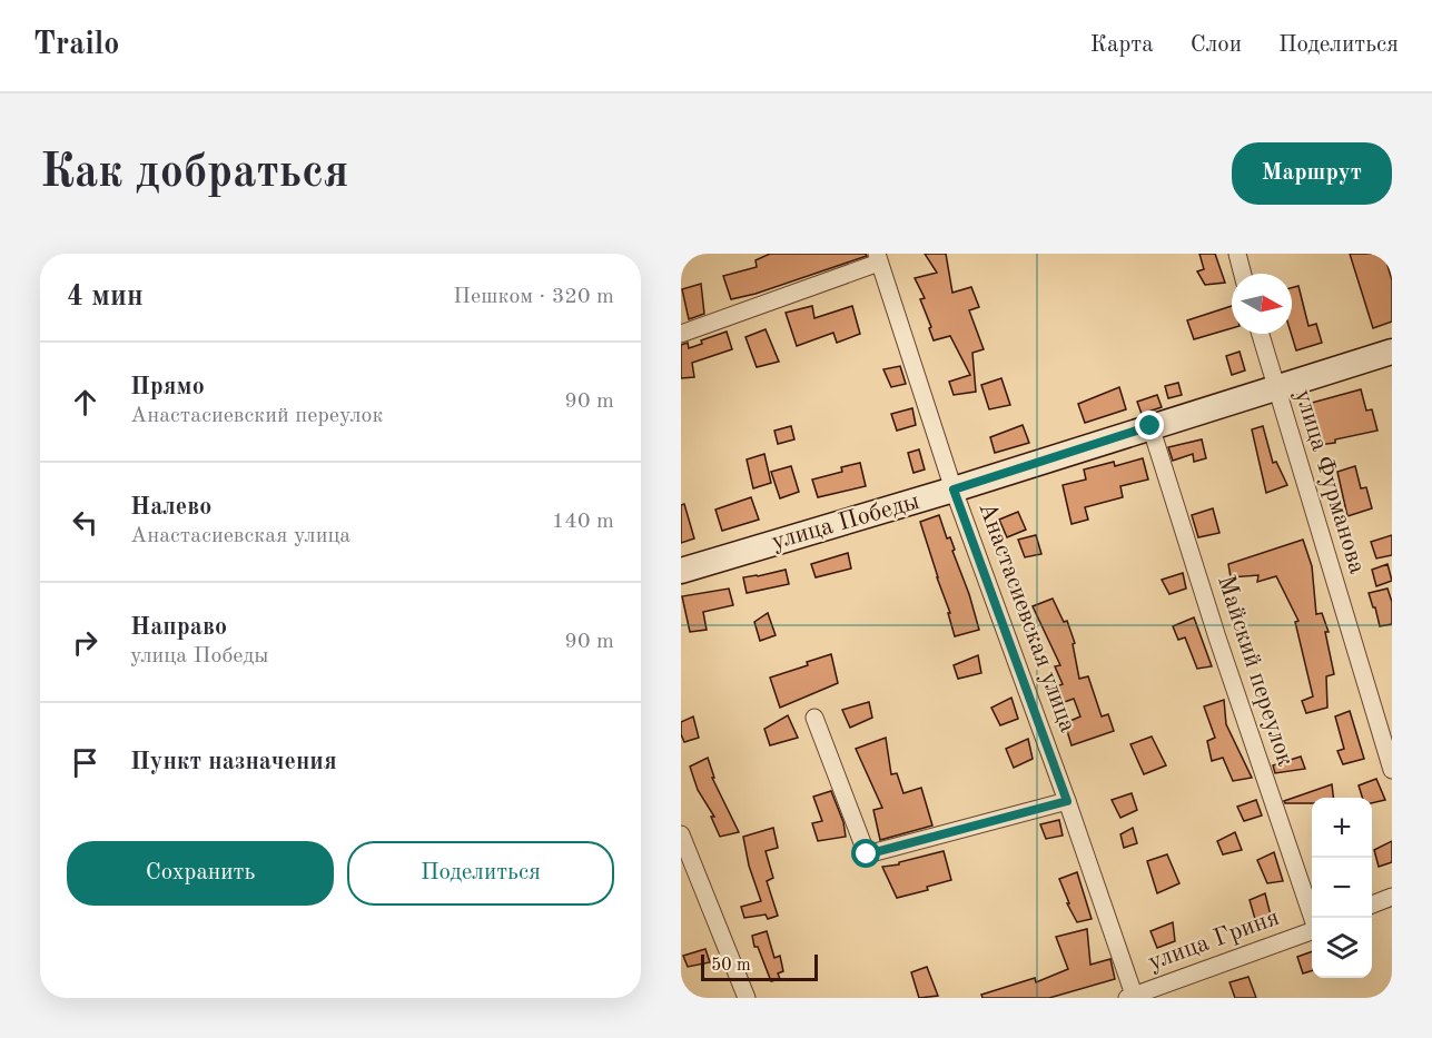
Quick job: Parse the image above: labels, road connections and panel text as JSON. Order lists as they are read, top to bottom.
{
  "streets": {
    "street": [
      "улица Фурманова",
      "улица Победы",
      "Анастасиевская улица",
      "Майский переулок",
      "улица Гриня"
    ]
  },
  "crossings": [
    ["улица Фурманова", "улица Победы"],
    ["улица Победы", "Анастасиевская улица"],
    ["улица Победы", "Майский переулок"],
    ["Анастасиевская улица", "улица Гриня"]
  ],
  "scale_bar": "50 m",
  "north": "right",
  "page": {
    "header": "Trailo",
    "nav": ["Карта", "Слои", "Поделиться"],
    "buttons": [
      "Маршрут",
      ["Сохранить", "Поделиться"]
    ],
    "title": "Как добраться",
    "heading": ["4 мин", "Пешком · 320 m"],
    "list": [
      ["Прямо", "Анастасиевский переулок", "90 m"],
      ["Налево", "Анастасиевская улица", "140 m"],
      ["Направо", "улица Победы", "90 m"],
      "Пункт назначения"
    ],
    "map_buttons": ["+", "−"],
    "scale": "50 m"
  }
}
